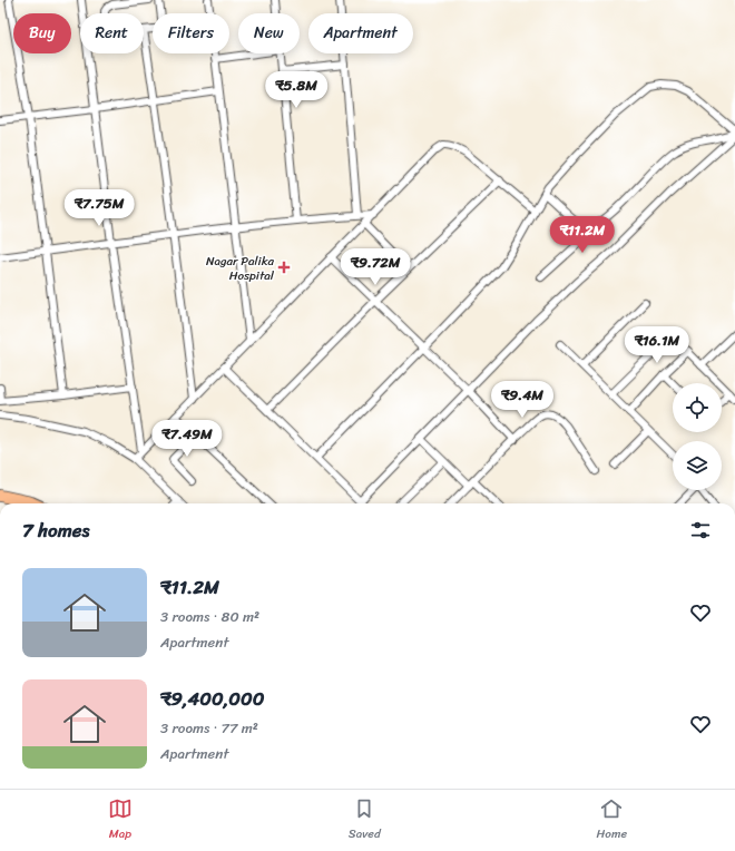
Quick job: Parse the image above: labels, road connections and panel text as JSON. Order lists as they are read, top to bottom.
{
  "places": {
    "health": ["Nagar Palika Hospital"]
  },
  "page": {
    "chip": [
      "Buy",
      "Rent",
      "Filters",
      "New",
      "Apartment"
    ],
    "price": [
      "₹5.8M",
      "₹7.75M",
      "₹11.2M",
      "₹9.72M",
      "₹16.1M",
      "₹9.4M",
      "₹7.49M"
    ],
    "heading": "7 homes",
    "list": [
      {
        "name": "₹11.2M",
        "note": "3 rooms · 80 m² · Apartment"
      },
      {
        "name": "₹9,400,000",
        "note": "3 rooms · 77 m² · Apartment"
      }
    ],
    "tabs": ["Map", "Saved", "Home"]
  }
}
